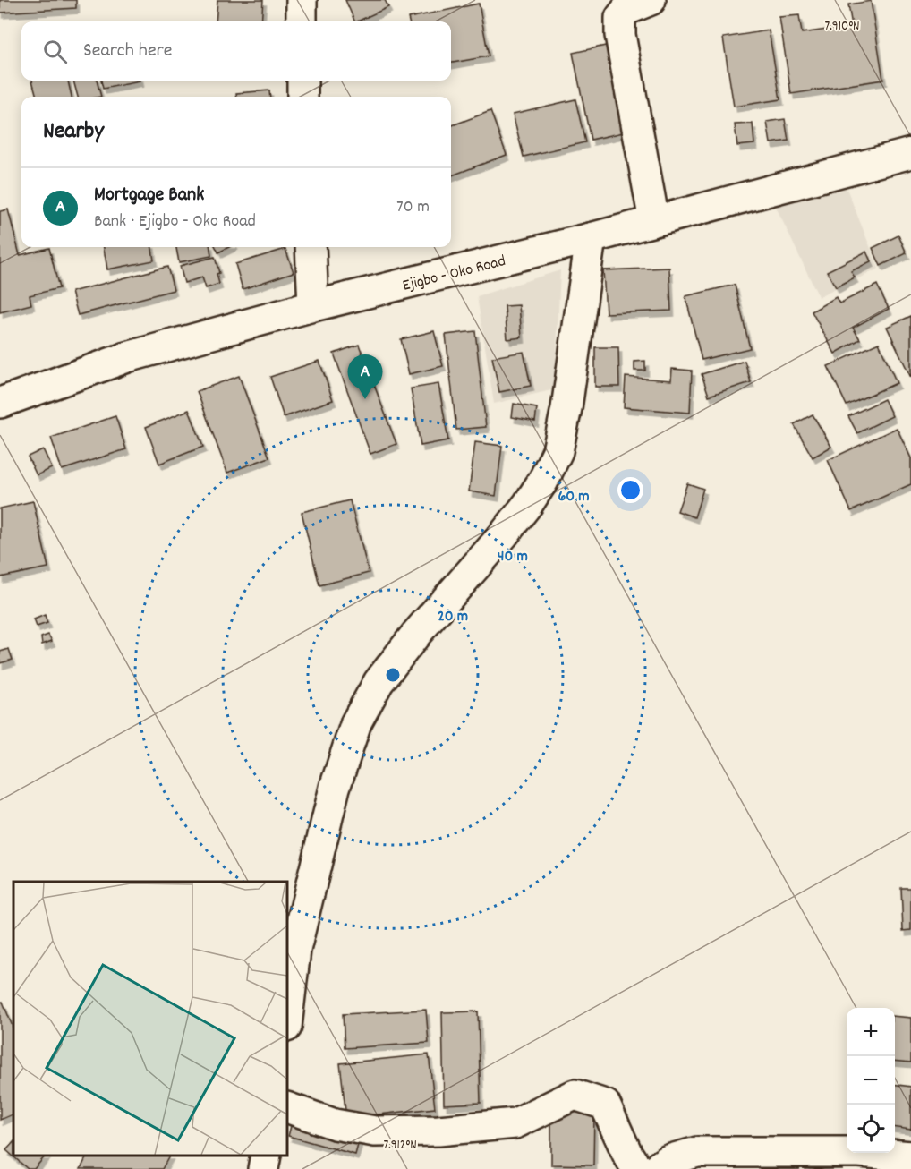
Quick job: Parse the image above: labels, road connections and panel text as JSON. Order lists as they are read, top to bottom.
{
  "streets": {
    "street": ["Ejigbo - Oko Road"]
  },
  "page": {
    "search": "Search here",
    "heading": "Nearby",
    "list": [
      {
        "mark": "A",
        "name": "Mortgage Bank",
        "note": "Bank · Ejigbo - Oko Road",
        "value": "70 m"
      }
    ],
    "pins": "A",
    "map_buttons": ["+", "−"]
  },
  "coordinates": ["7.910°N", "7.912°N"],
  "rings": ["60 m", "40 m", "20 m"]
}
